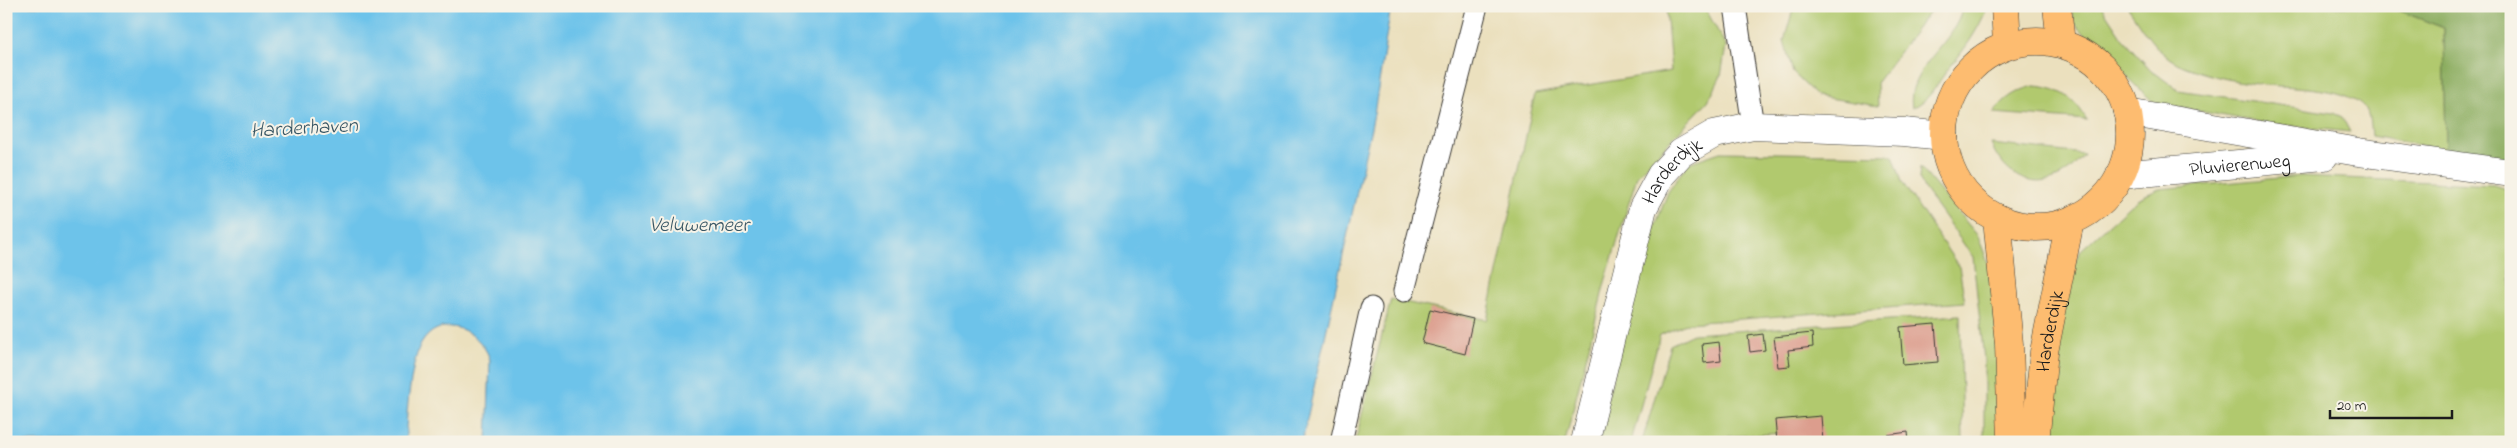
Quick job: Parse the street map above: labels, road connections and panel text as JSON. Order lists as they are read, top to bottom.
{
  "streets": {
    "main road": ["Harderdijk"],
    "street": ["Pluvierenweg"]
  },
  "water": ["Harderhaven", "Veluwemeer"],
  "scale_bar": "20 m"
}
